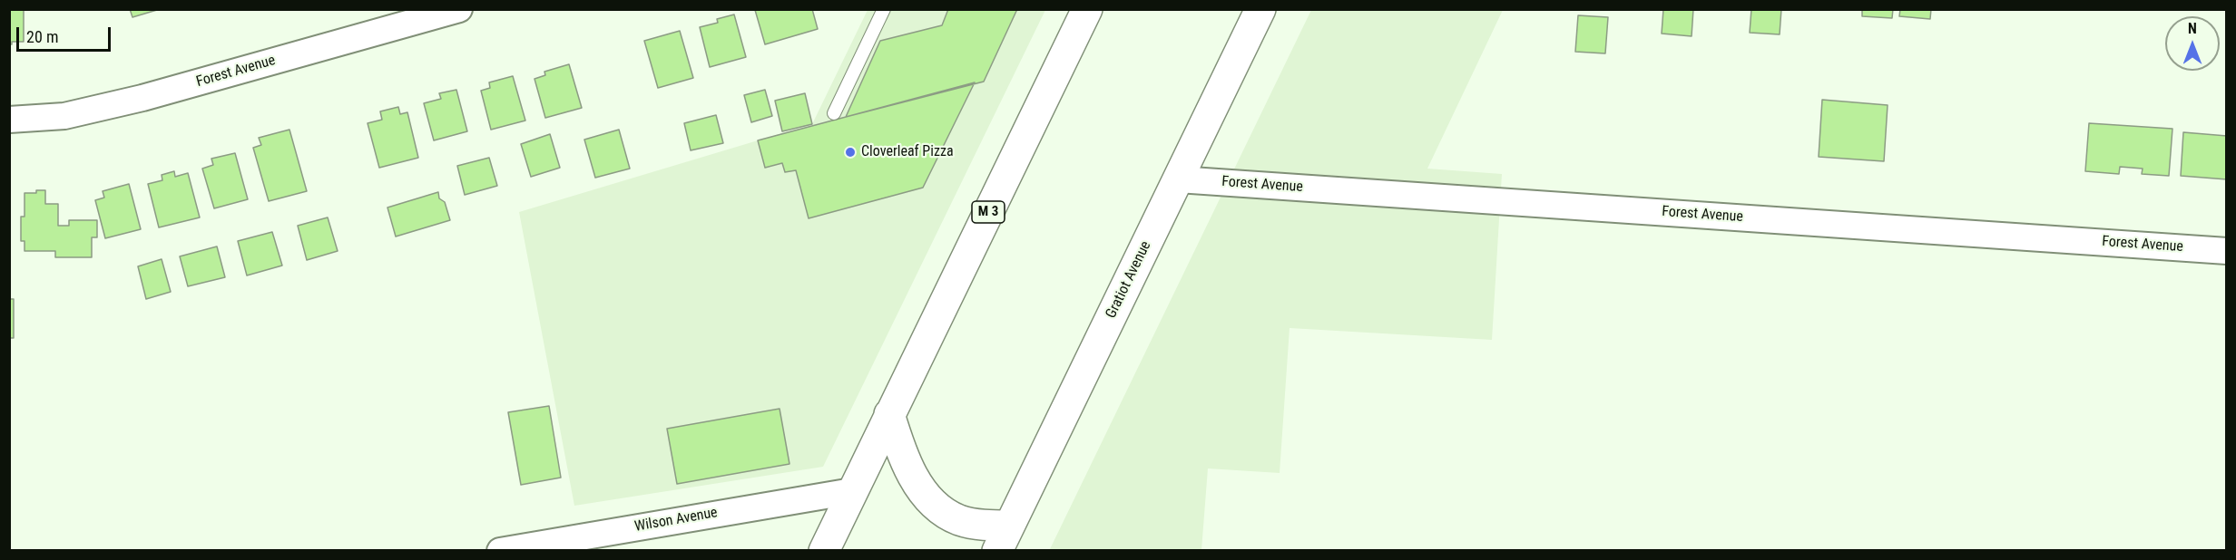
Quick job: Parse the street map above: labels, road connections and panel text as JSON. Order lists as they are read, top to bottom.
{
  "streets": {
    "main road": ["M 3", "Gratiot Avenue"],
    "street": ["Forest Avenue", "Wilson Avenue"]
  },
  "crossings": [
    ["Forest Avenue", "Gratiot Avenue"],
    ["M 3", "Wilson Avenue"]
  ],
  "places": ["Cloverleaf Pizza"],
  "scale_bar": "20 m",
  "north": "top"
}
